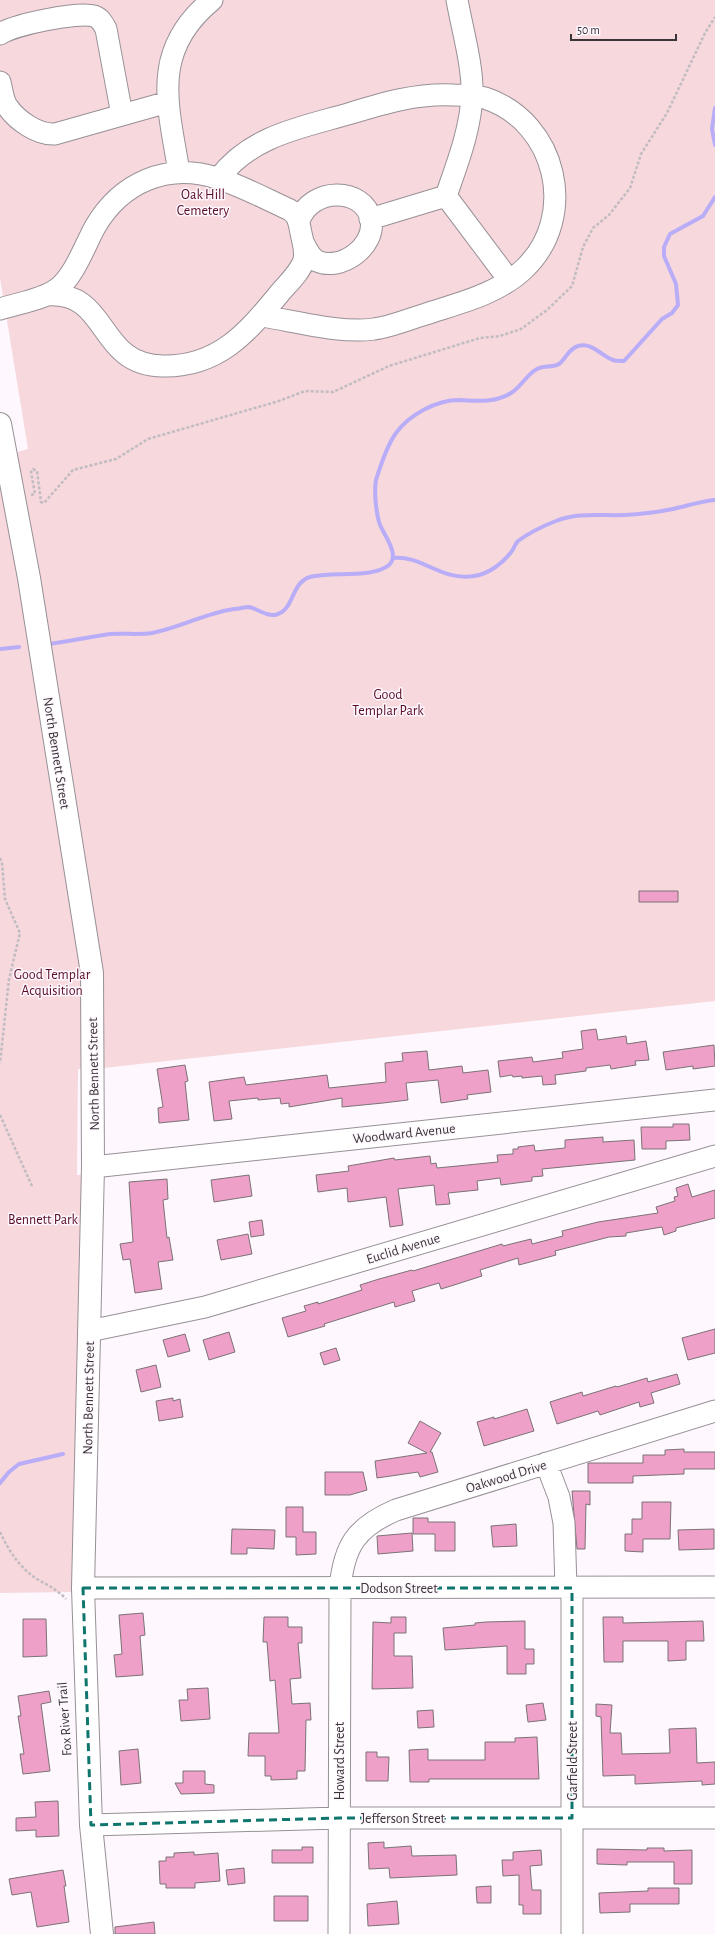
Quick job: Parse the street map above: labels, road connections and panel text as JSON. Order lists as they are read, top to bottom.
{
  "streets": {
    "main road": ["North Bennett Street"],
    "street": [
      "Woodward Avenue",
      "Euclid Avenue",
      "Oakwood Drive",
      "Dodson Street",
      "Howard Street",
      "Garfield Street",
      "Jefferson Street"
    ]
  },
  "crossings": [
    ["North Bennett Street", "Woodward Avenue"],
    ["North Bennett Street", "Euclid Avenue"],
    ["North Bennett Street", "Dodson Street"],
    ["North Bennett Street", "Jefferson Street"],
    ["Oakwood Drive", "Dodson Street"],
    ["Oakwood Drive", "Howard Street"],
    ["Oakwood Drive", "Garfield Street"],
    ["Dodson Street", "Howard Street"],
    ["Dodson Street", "Garfield Street"],
    ["Howard Street", "Jefferson Street"],
    ["Garfield Street", "Jefferson Street"]
  ],
  "parks": [
    "Oak Hill Cemetery",
    "Good Templar Park",
    "Good Templar Acquisition",
    "Bennett Park"
  ],
  "scale_bar": "50 m"
}
